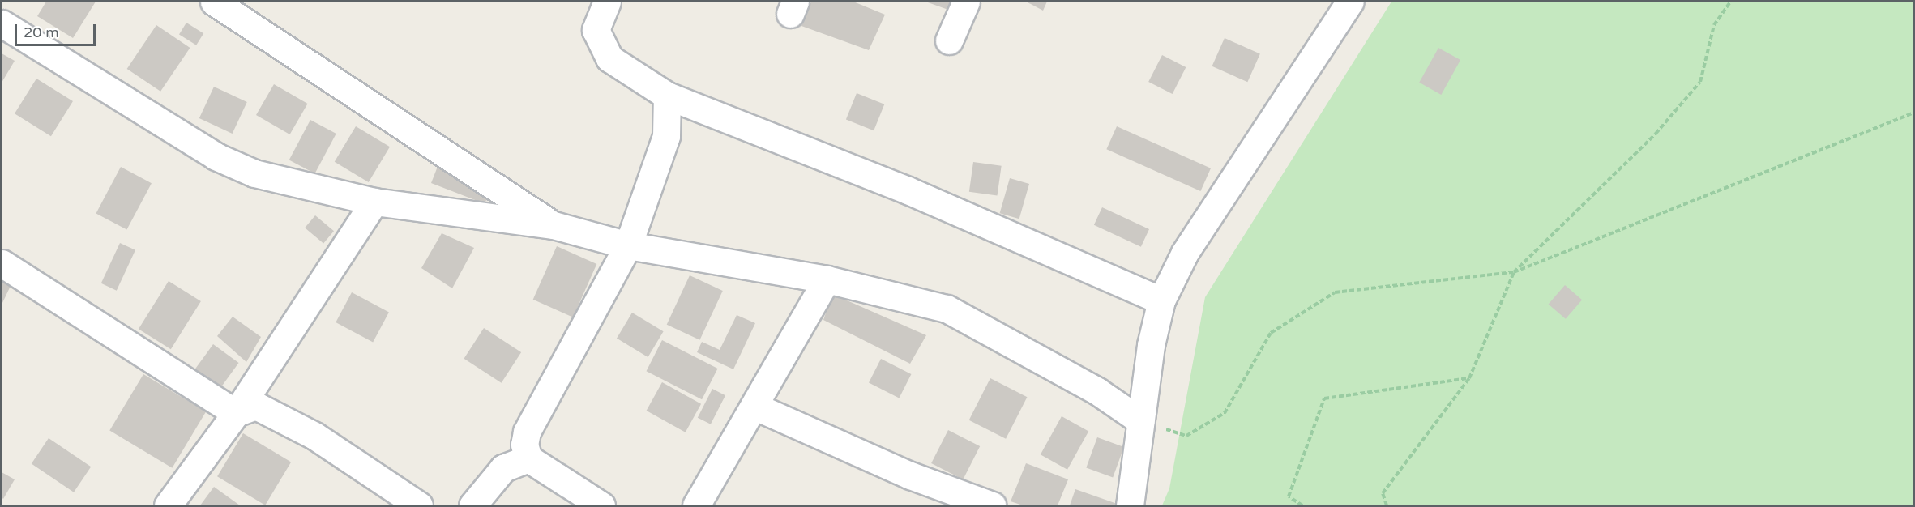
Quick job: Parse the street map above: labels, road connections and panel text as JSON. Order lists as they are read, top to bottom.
{
  "scale_bar": "20 m"
}
